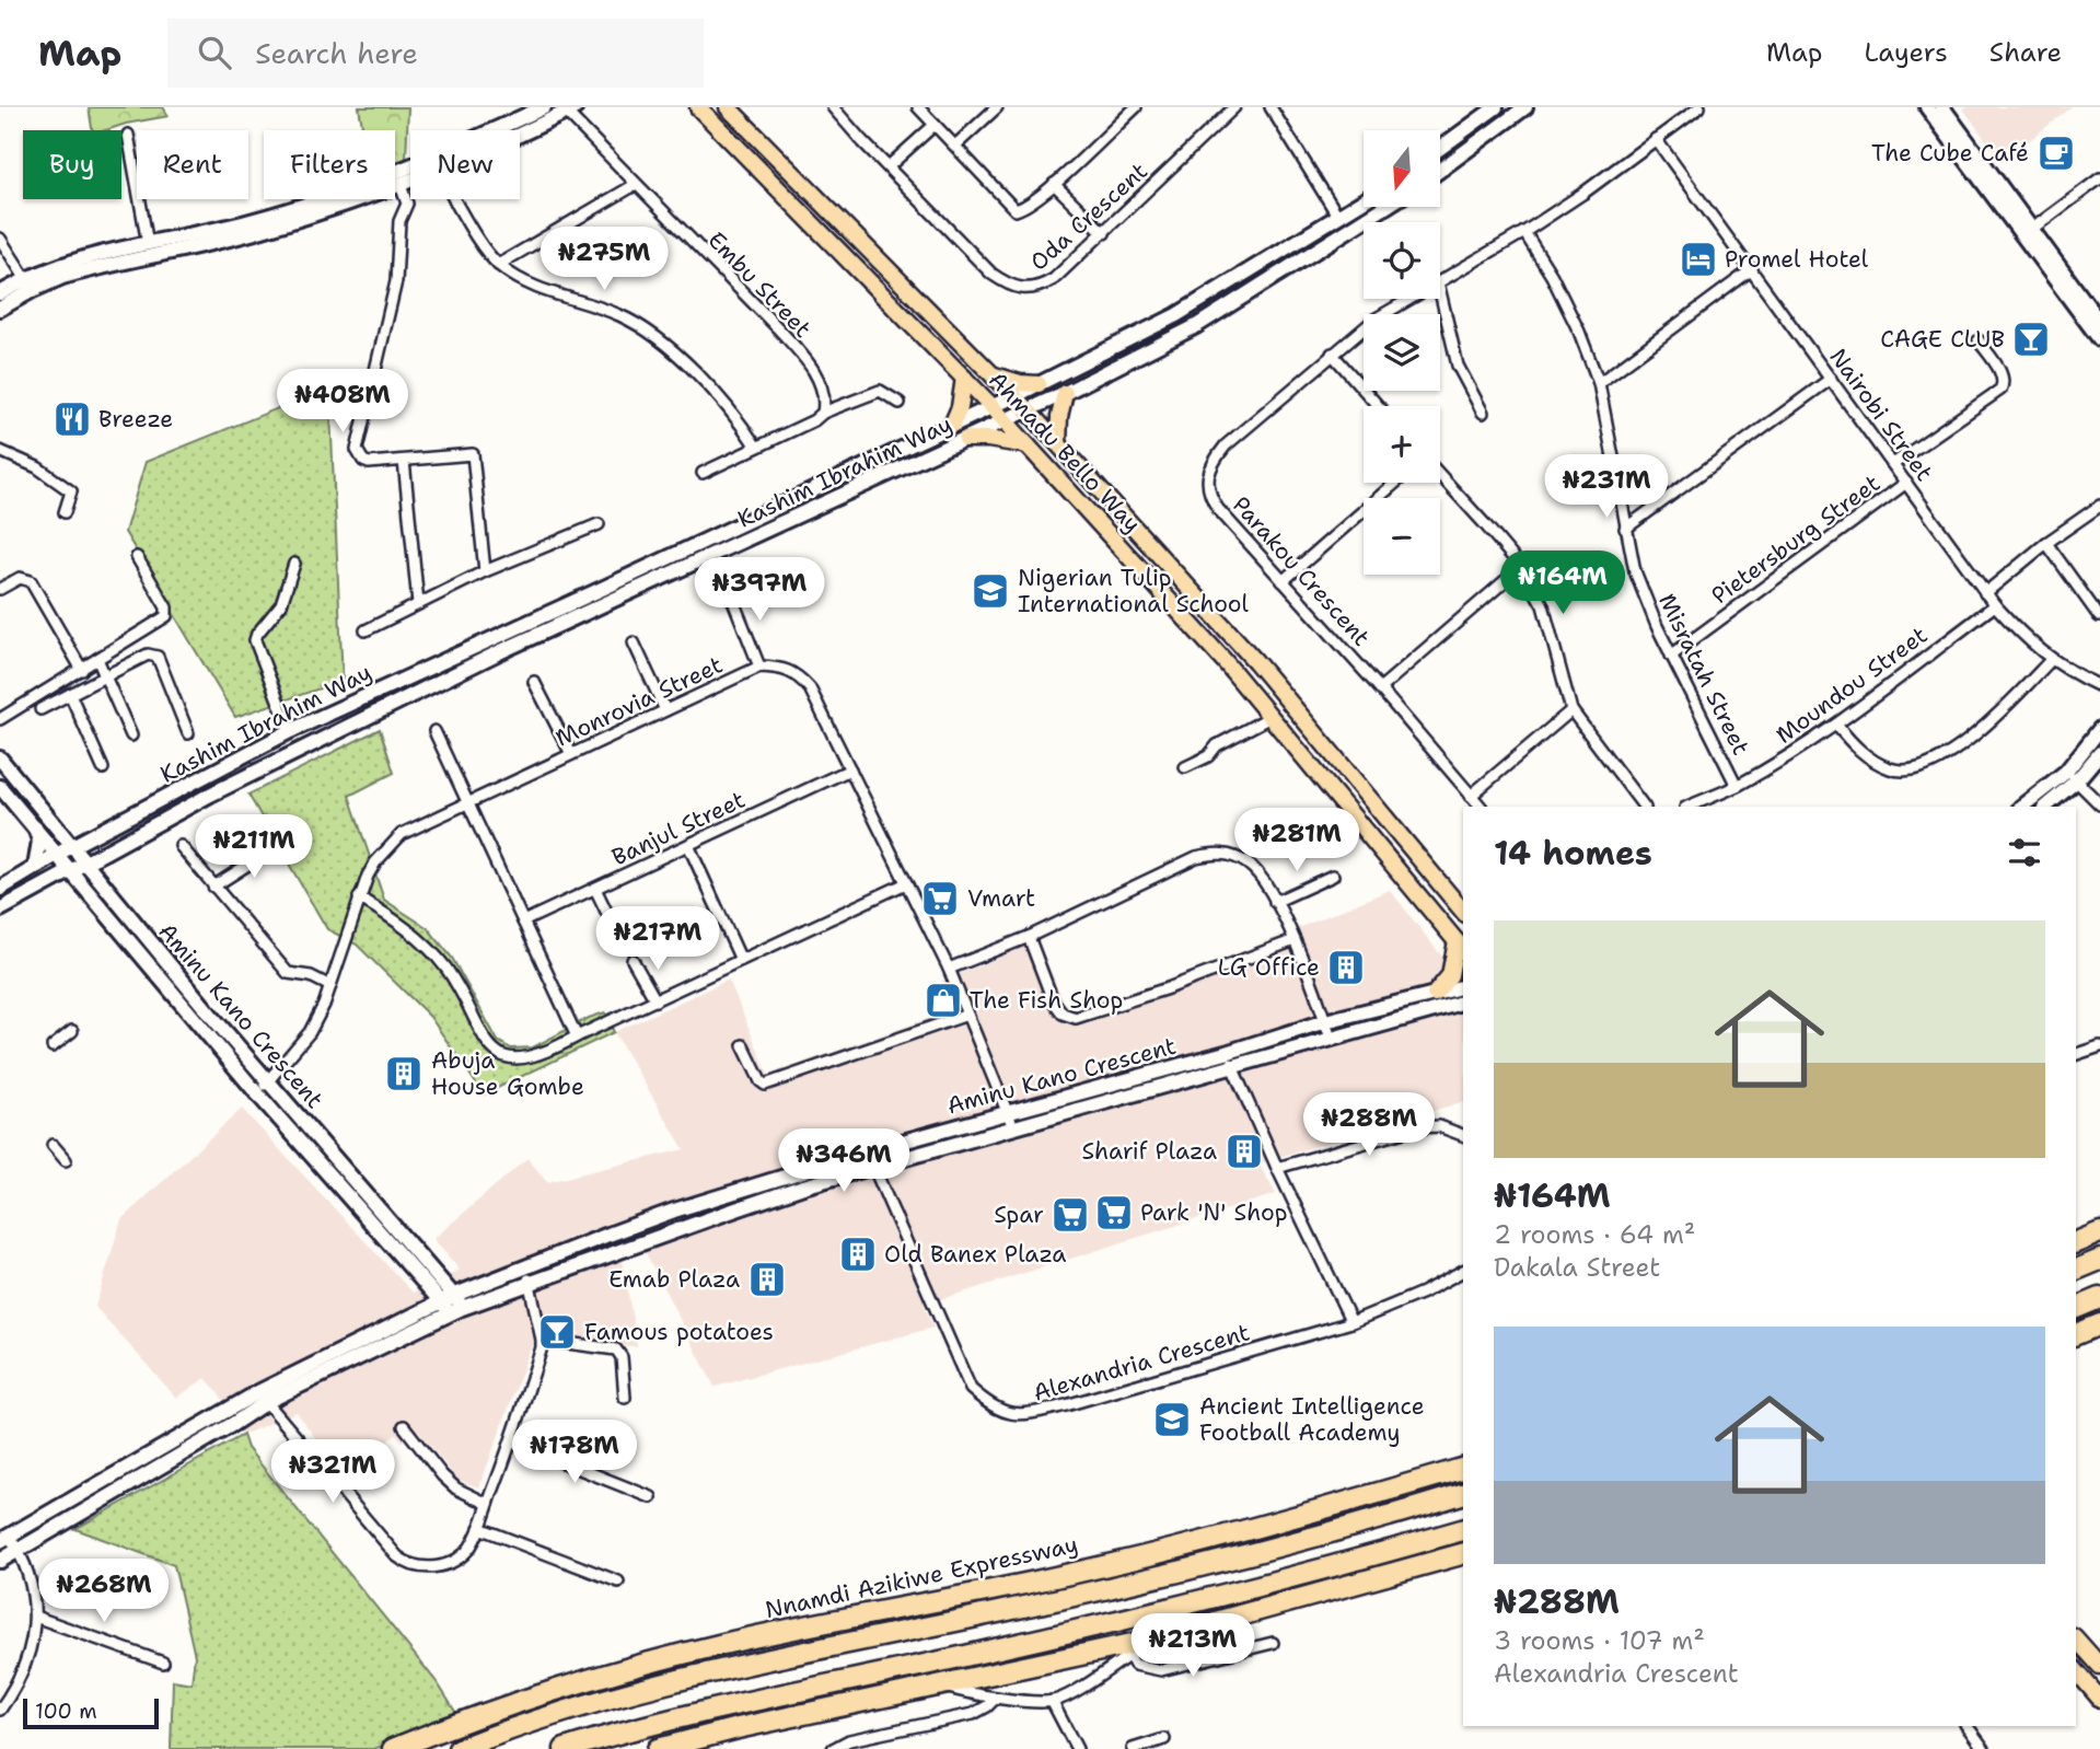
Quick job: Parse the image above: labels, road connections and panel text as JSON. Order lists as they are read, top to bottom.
{
  "streets": {
    "highway": ["Nnamdi Azikiwe Expressway"],
    "main road": ["Ahmadu Bello Way", "Kashim Ibrahim Way", "Aminu Kano Crescent"],
    "street": [
      "Oda Crescent",
      "Embu Street",
      "Nairobi Street",
      "Pietersburg Street",
      "Parakou Crescent",
      "Misratah Street",
      "Moundou Street",
      "Monrovia Street",
      "Banjul Street",
      "Alexandria Crescent"
    ]
  },
  "crossings": [
    ["Nairobi Street", "Pietersburg Street"],
    ["Nairobi Street", "Parakou Crescent"],
    ["Nairobi Street", "Moundou Street"],
    ["Ahmadu Bello Way", "Kashim Ibrahim Way"],
    ["Kashim Ibrahim Way", "Aminu Kano Crescent"],
    ["Pietersburg Street", "Misratah Street"],
    ["Parakou Crescent", "Misratah Street"],
    ["Misratah Street", "Moundou Street"],
    ["Monrovia Street", "Banjul Street"],
    ["Monrovia Street", "Aminu Kano Crescent"],
    ["Aminu Kano Crescent", "Alexandria Crescent"]
  ],
  "places": {
    "cafe": ["The Cube Café"],
    "hotel": ["Promel Hotel"],
    "bar": ["CAGE CLUB", "Famous potatoes"],
    "restaurant": ["Breeze"],
    "school or university": ["Nigerian Tulip International School", "Ancient Intelligence Football Academy"],
    "supermarket": ["Vmart", "Park 'N' Shop", "Spar"],
    "building": [
      "LG Office",
      "Abuja House Gombe",
      "Sharif Plaza",
      "Old Banex Plaza",
      "Emab Plaza"
    ],
    "shop": ["The Fish Shop"]
  },
  "scale_bar": "100 m",
  "north": "bottom",
  "page": {
    "header": "Map",
    "search": "Search here",
    "nav": ["Map", "Layers", "Share"],
    "map_buttons": ["+", "−"],
    "chip": [
      "Buy",
      "Rent",
      "Filters",
      "New"
    ],
    "price": [
      "₦275M",
      "₦408M",
      "₦231M",
      "₦164M",
      "₦397M",
      "₦281M",
      "₦211M",
      "₦217M",
      "₦288M",
      "₦346M",
      "₦178M",
      "₦321M",
      "₦268M",
      "₦213M"
    ],
    "heading": "14 homes",
    "list": [
      {
        "name": "₦164M",
        "note": "2 rooms · 64 m² · Dakala Street"
      },
      {
        "name": "₦288M",
        "note": "3 rooms · 107 m² · Alexandria Crescent"
      }
    ],
    "scale": "100 m"
  }
}
